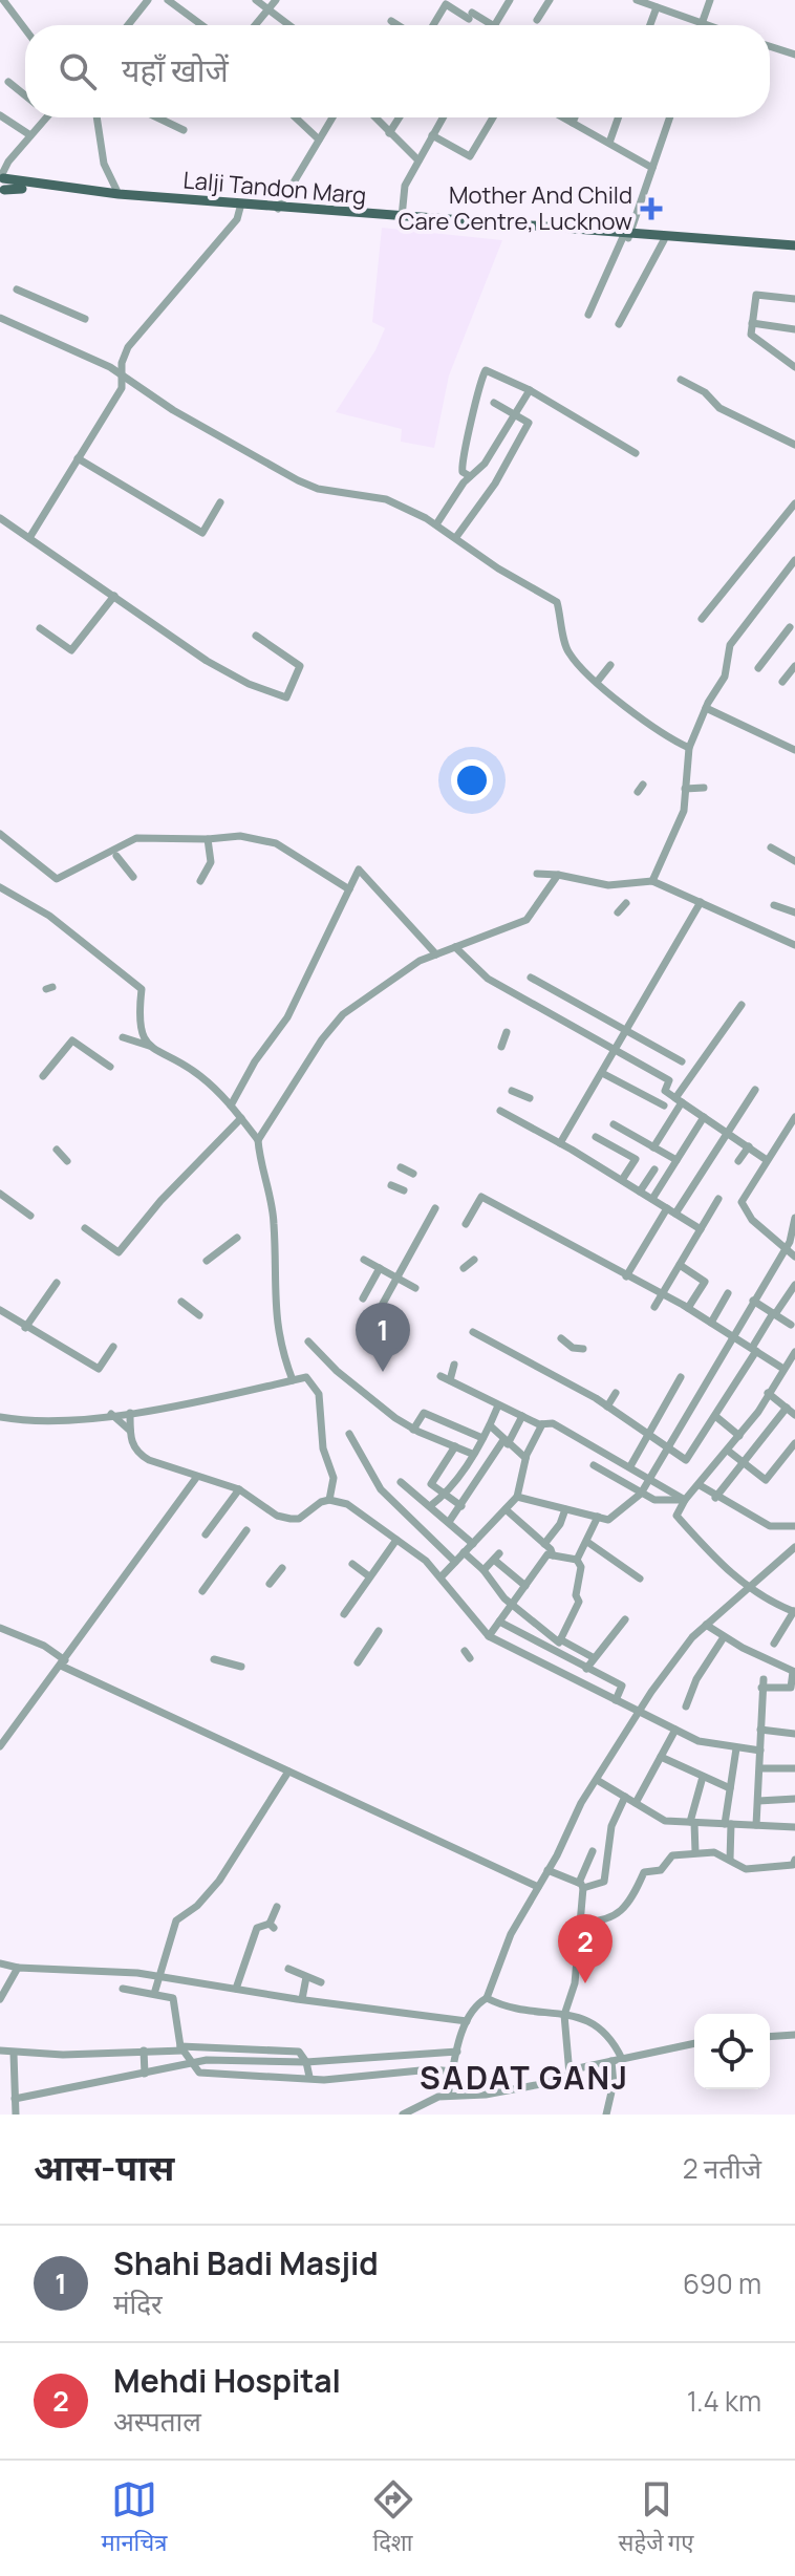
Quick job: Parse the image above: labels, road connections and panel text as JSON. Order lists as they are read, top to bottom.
{
  "streets": {
    "main road": ["Lalji Tandon Marg"]
  },
  "districts": ["SADAT GANJ"],
  "places": {
    "health": ["Mother And Child Care Centre, Lucknow"]
  },
  "page": {
    "search": "यहाँ खोजें",
    "pins": ["1", "2"],
    "heading": ["आस-पास", "2 नतीजे"],
    "list": [
      {
        "mark": "1",
        "name": "Shahi Badi Masjid",
        "note": "मंदिर",
        "value": "690 m"
      },
      {
        "mark": "2",
        "name": "Mehdi Hospital",
        "note": "अस्पताल",
        "value": "1.4 km"
      }
    ],
    "nav": ["मानचित्र", "दिशा", "सहेजे गए"]
  }
}
